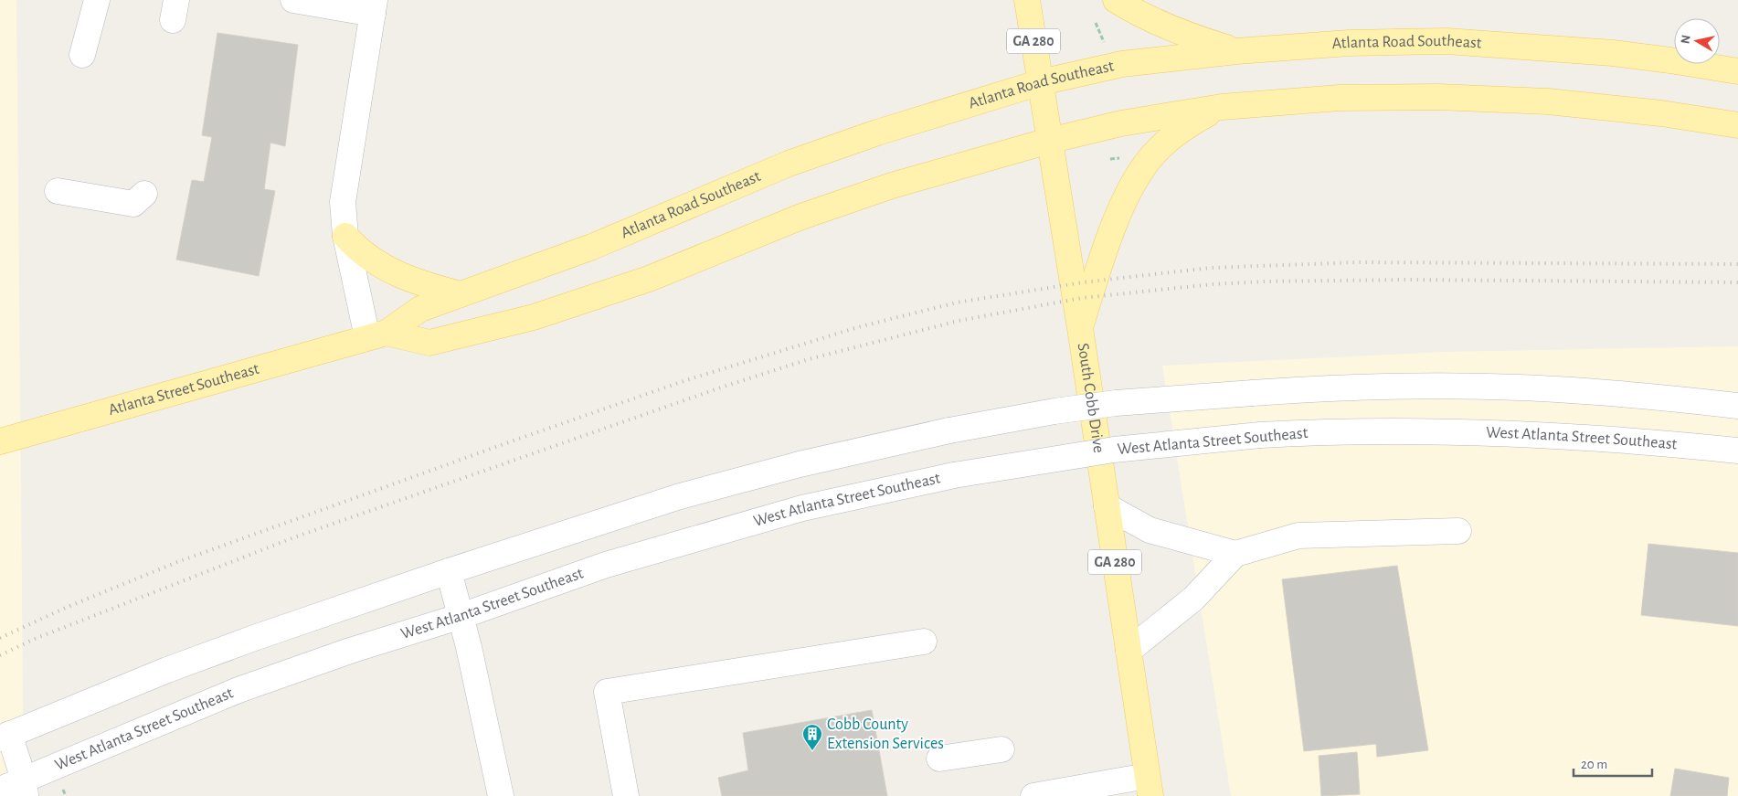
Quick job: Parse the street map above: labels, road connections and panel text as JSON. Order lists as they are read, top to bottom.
{
  "streets": {
    "main road": [
      "GA 280",
      "Atlanta Road Southeast",
      "Atlanta Street Southeast",
      "South Cobb Drive"
    ],
    "street": ["West Atlanta Street Southeast"]
  },
  "crossings": [
    ["Atlanta Road Southeast", "Atlanta Street Southeast"],
    ["Atlanta Road Southeast", "South Cobb Drive"]
  ],
  "places": {
    "building": ["Cobb County Extension Services"]
  },
  "scale_bar": "20 m",
  "north": "left"
}
